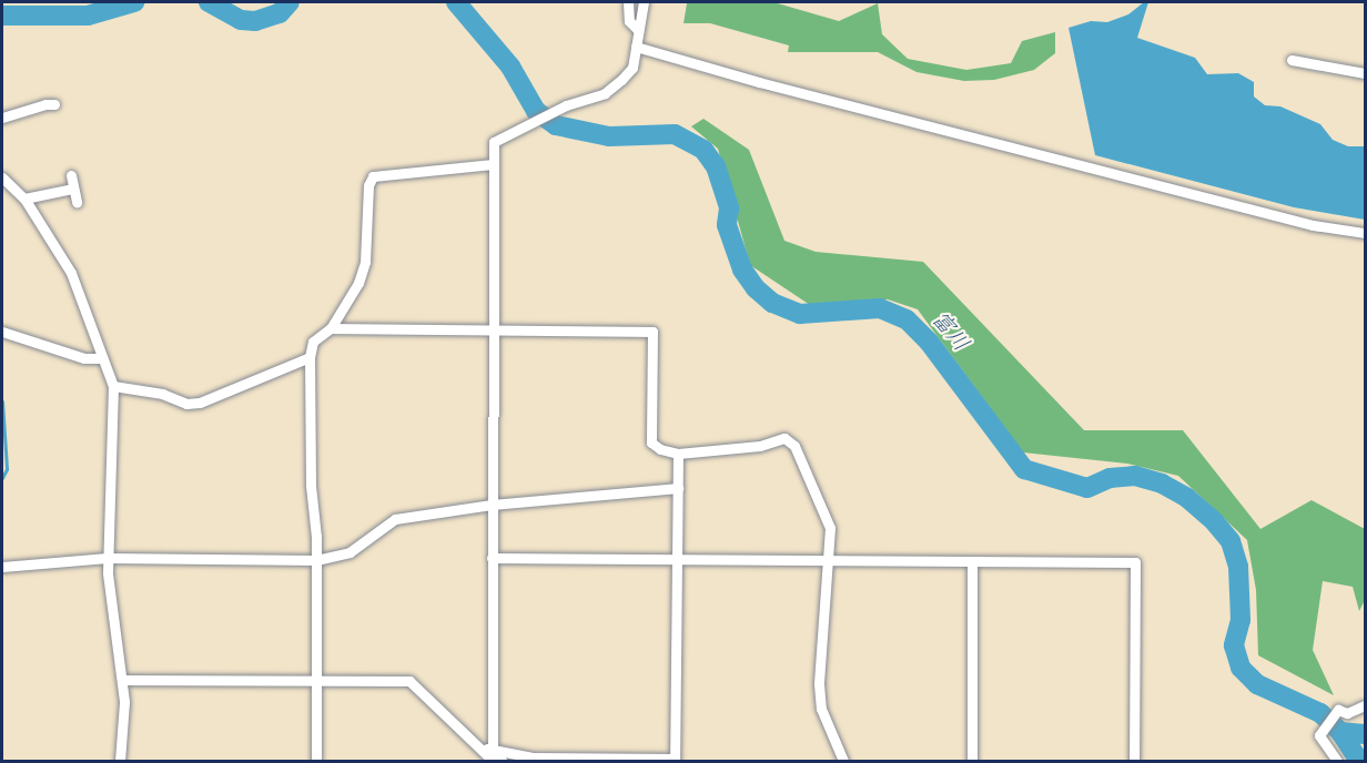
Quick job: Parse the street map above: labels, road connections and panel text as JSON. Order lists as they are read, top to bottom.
{
  "water": ["富川"]
}
